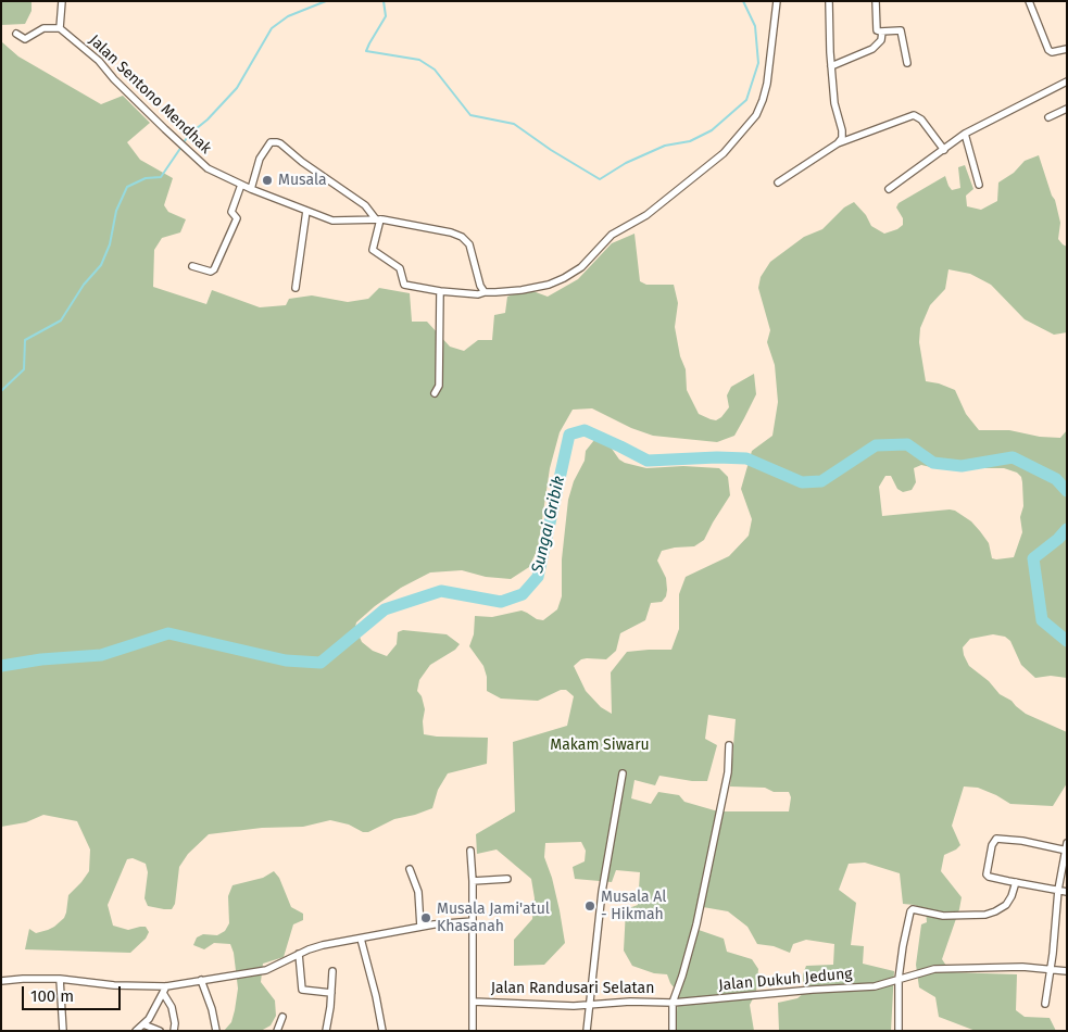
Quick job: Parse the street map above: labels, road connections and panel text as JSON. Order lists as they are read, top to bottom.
{
  "streets": {
    "street": ["Jalan Sentono Mendhak", "Jalan Dukuh Jedung", "Jalan Randusari Selatan"]
  },
  "crossings": [
    ["Jalan Dukuh Jedung", "Jalan Randusari Selatan"]
  ],
  "water": ["Sungai Gribik"],
  "parks": ["Makam Siwaru"],
  "places": ["Musala", "Musala Al - Hikmah", "Musala Jami'atul Khasanah"],
  "scale_bar": "100 m"
}
